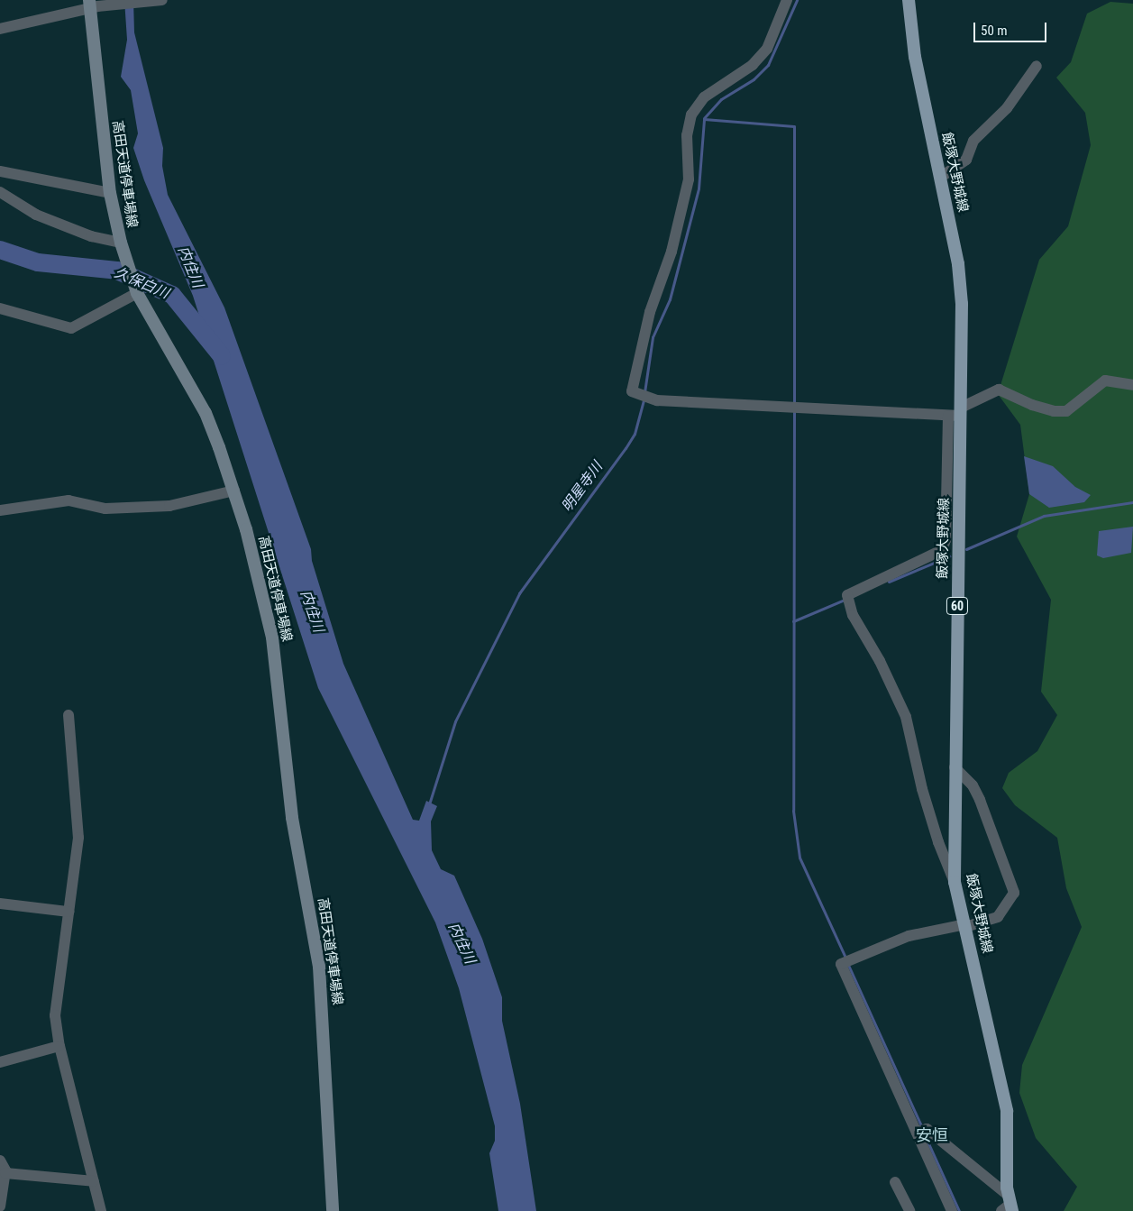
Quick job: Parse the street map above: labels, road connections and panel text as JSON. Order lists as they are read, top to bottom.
{
  "streets": {
    "main road": ["飯塚大野城線", "高田天道停車場線", "60"]
  },
  "districts": ["安恒"],
  "water": ["内住川", "久保白川", "明星寺川"],
  "scale_bar": "50 m"
}
